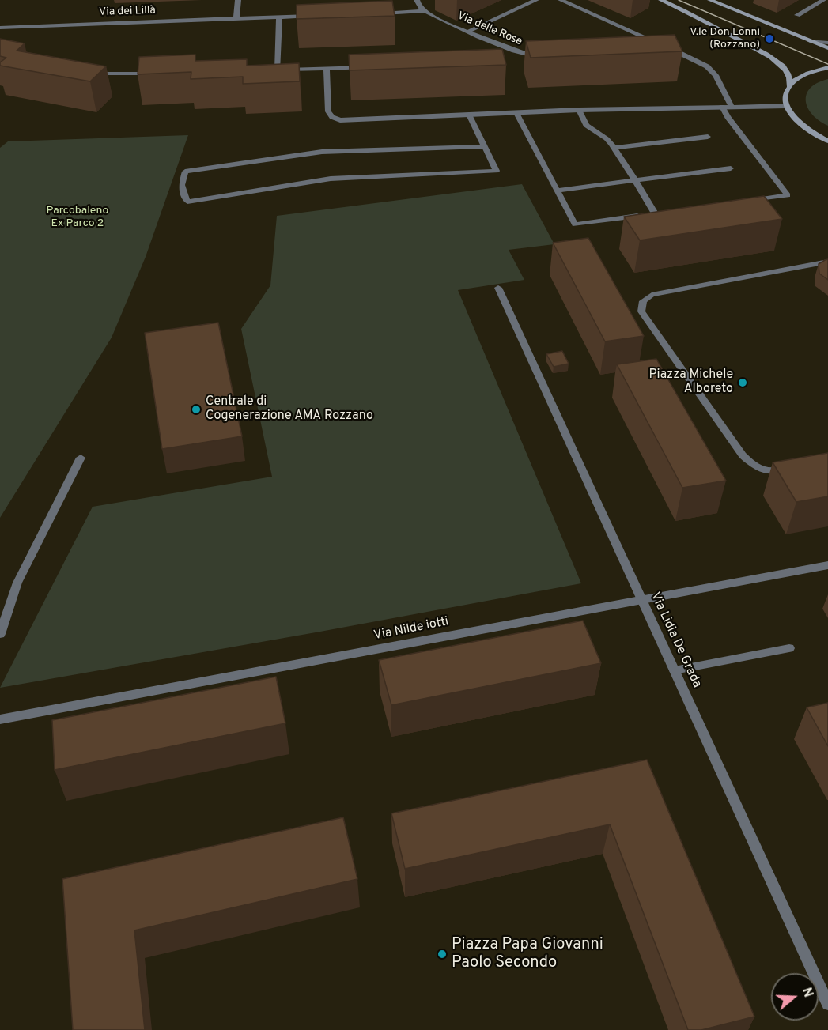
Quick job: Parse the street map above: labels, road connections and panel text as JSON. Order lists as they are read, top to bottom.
{
  "streets": {
    "street": [
      "Via dei Lillà",
      "Via delle Rose",
      "Via Nilde iotti",
      "Via Lidia De Grada"
    ]
  },
  "crossings": [
    ["Via Nilde iotti", "Via Lidia De Grada"]
  ],
  "parks": ["Parcobaleno Ex Parco 2"],
  "places": [
    "V.le Don Lonni (Rozzano)",
    "Piazza Michele Alboreto",
    "Centrale di Cogenerazione AMA Rozzano",
    "Piazza Papa Giovanni Paolo Secondo"
  ],
  "north": "right"
}
